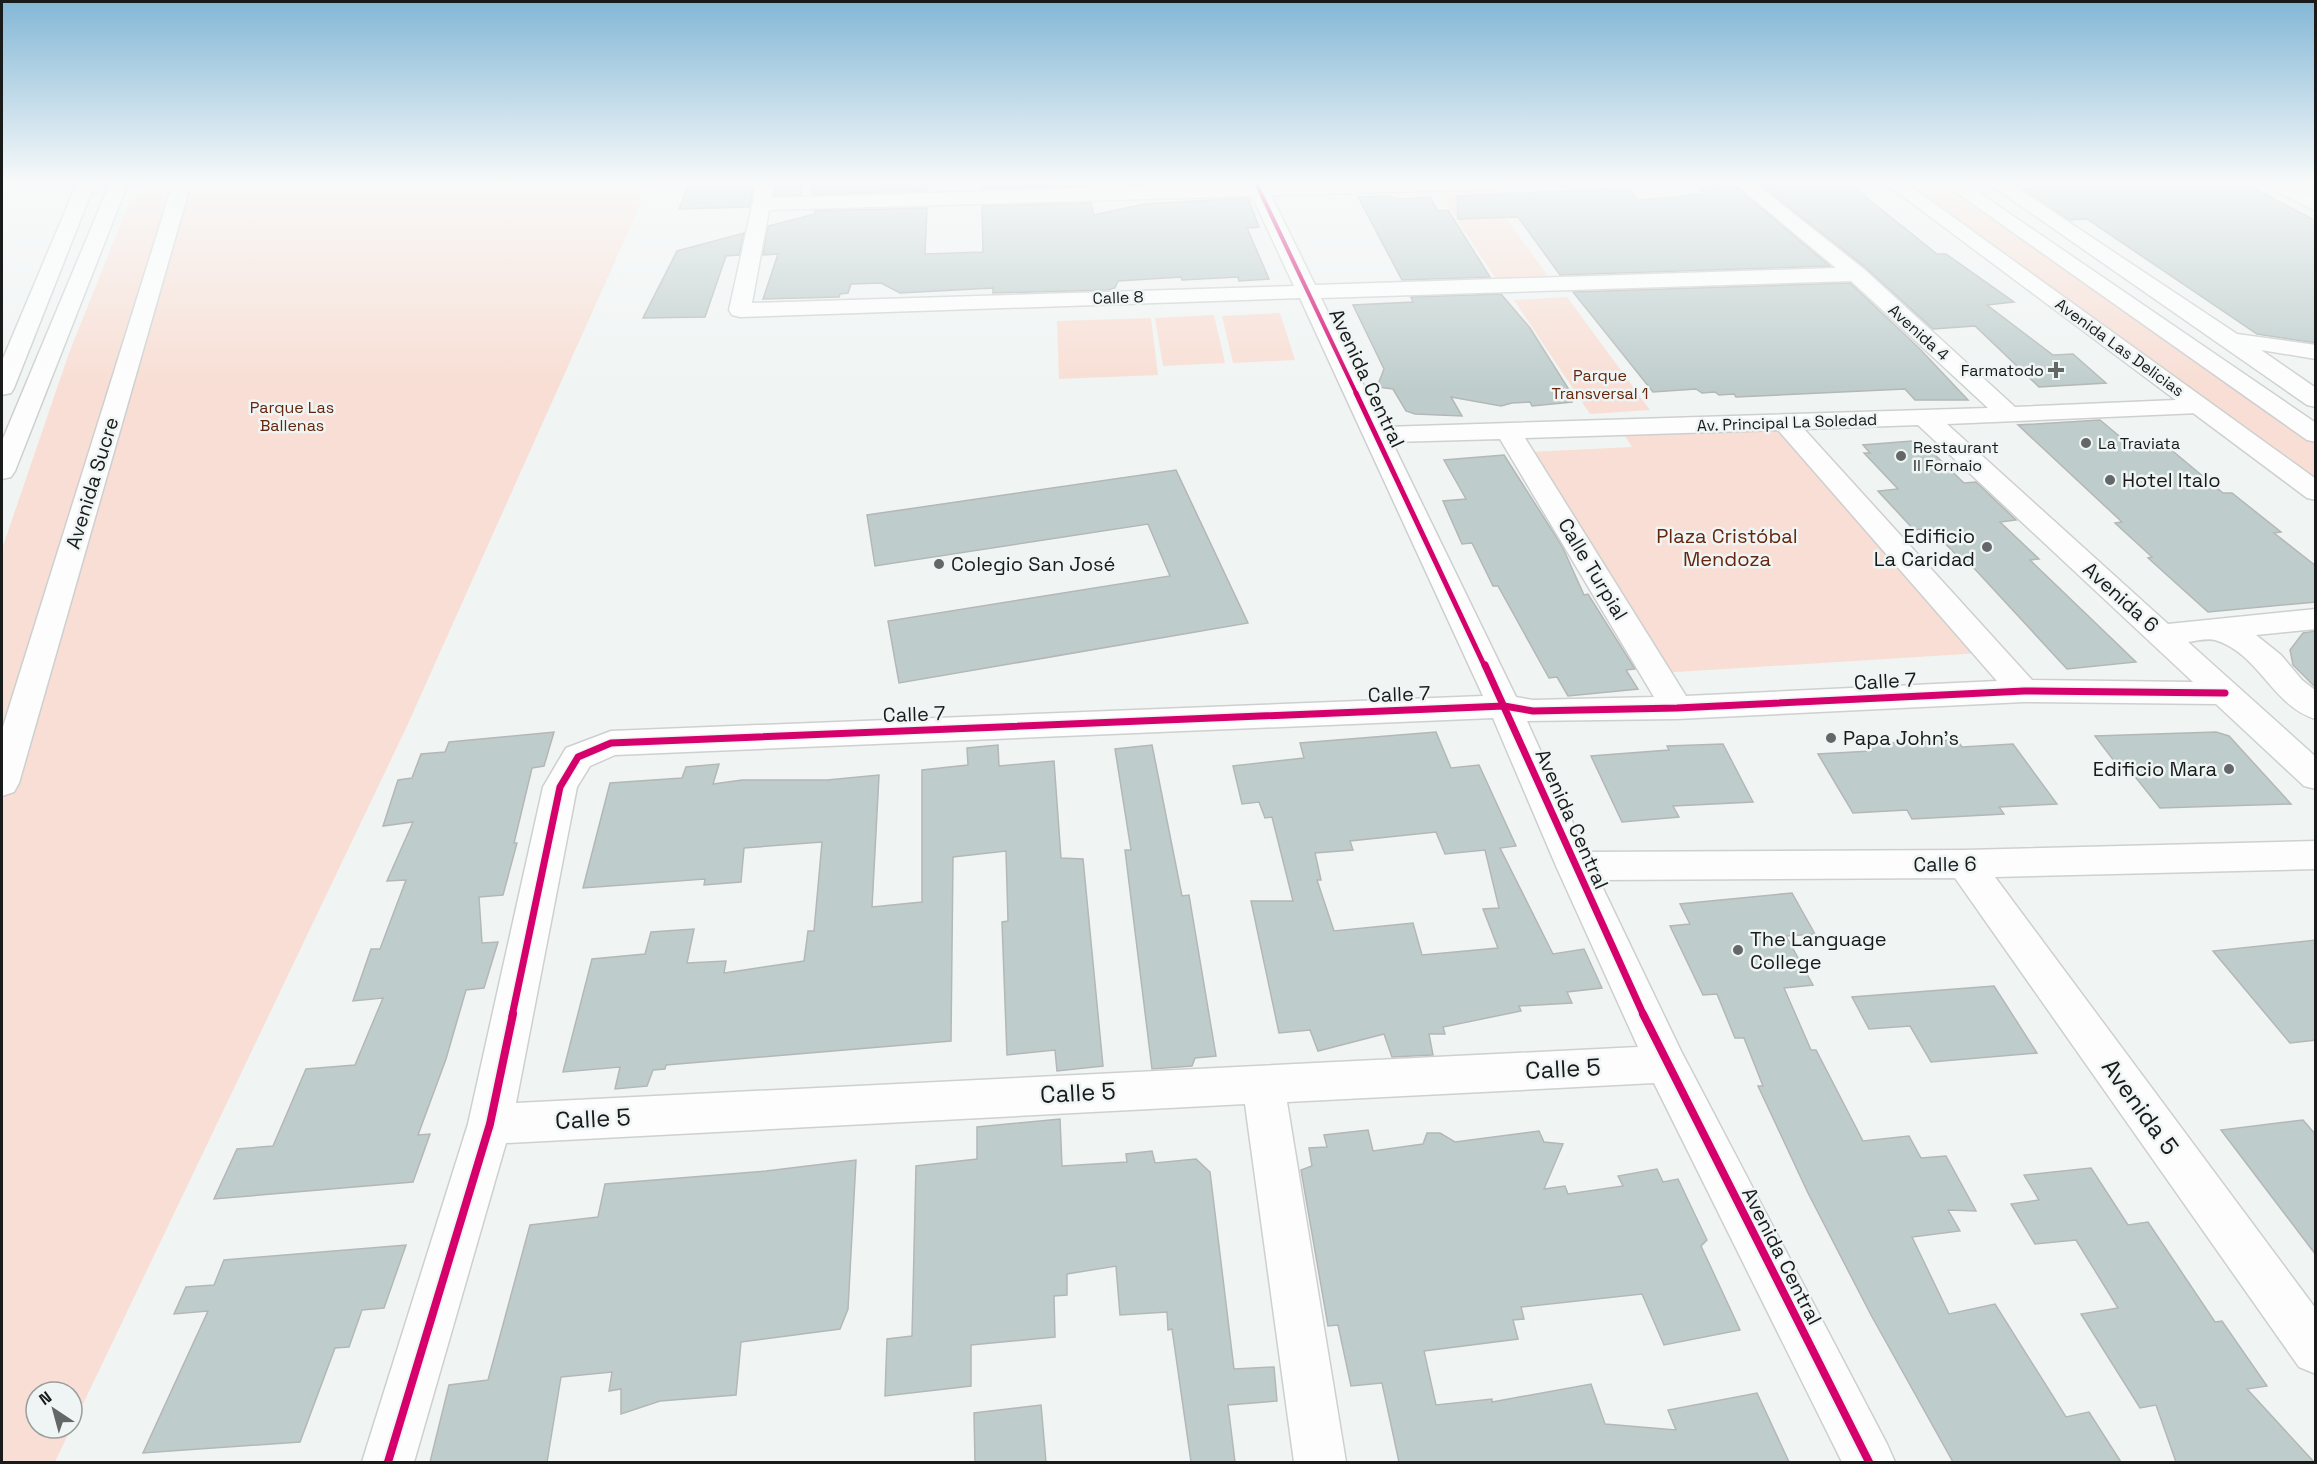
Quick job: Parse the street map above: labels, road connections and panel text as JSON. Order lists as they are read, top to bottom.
{
  "streets": {
    "street": [
      "Calle 8",
      "Avenida 4",
      "Avenida Las Delicias",
      "Avenida Central",
      "Av. Principal La Soledad",
      "Avenida Sucre",
      "Calle Turpial",
      "Avenida 6",
      "Calle 7",
      "Calle 6",
      "Calle 5",
      "Avenida 5"
    ]
  },
  "crossings": [
    ["Calle 8", "Avenida 4"],
    ["Calle 8", "Avenida Central"],
    ["Avenida 4", "Av. Principal La Soledad"],
    ["Avenida Las Delicias", "Av. Principal La Soledad"],
    ["Avenida Central", "Av. Principal La Soledad"],
    ["Avenida Central", "Calle 7"],
    ["Avenida Central", "Calle 6"],
    ["Avenida Central", "Calle 5"],
    ["Av. Principal La Soledad", "Calle Turpial"],
    ["Av. Principal La Soledad", "Avenida 6"],
    ["Calle Turpial", "Calle 7"],
    ["Avenida 6", "Calle 7"],
    ["Calle 7", "Calle 5"],
    ["Calle 6", "Avenida 5"]
  ],
  "parks": ["Parque Transversal 1", "Parque Las Ballenas", "Plaza Cristóbal Mendoza"],
  "places": {
    "health": ["Farmatodo"],
    "other": [
      "La Traviata",
      "Restaurant Il Fornaio",
      "Hotel Italo",
      "Edificio La Caridad",
      "Colegio San José",
      "Papa John's",
      "Edificio Mara",
      "The Language College"
    ]
  },
  "north": "top left"
}
